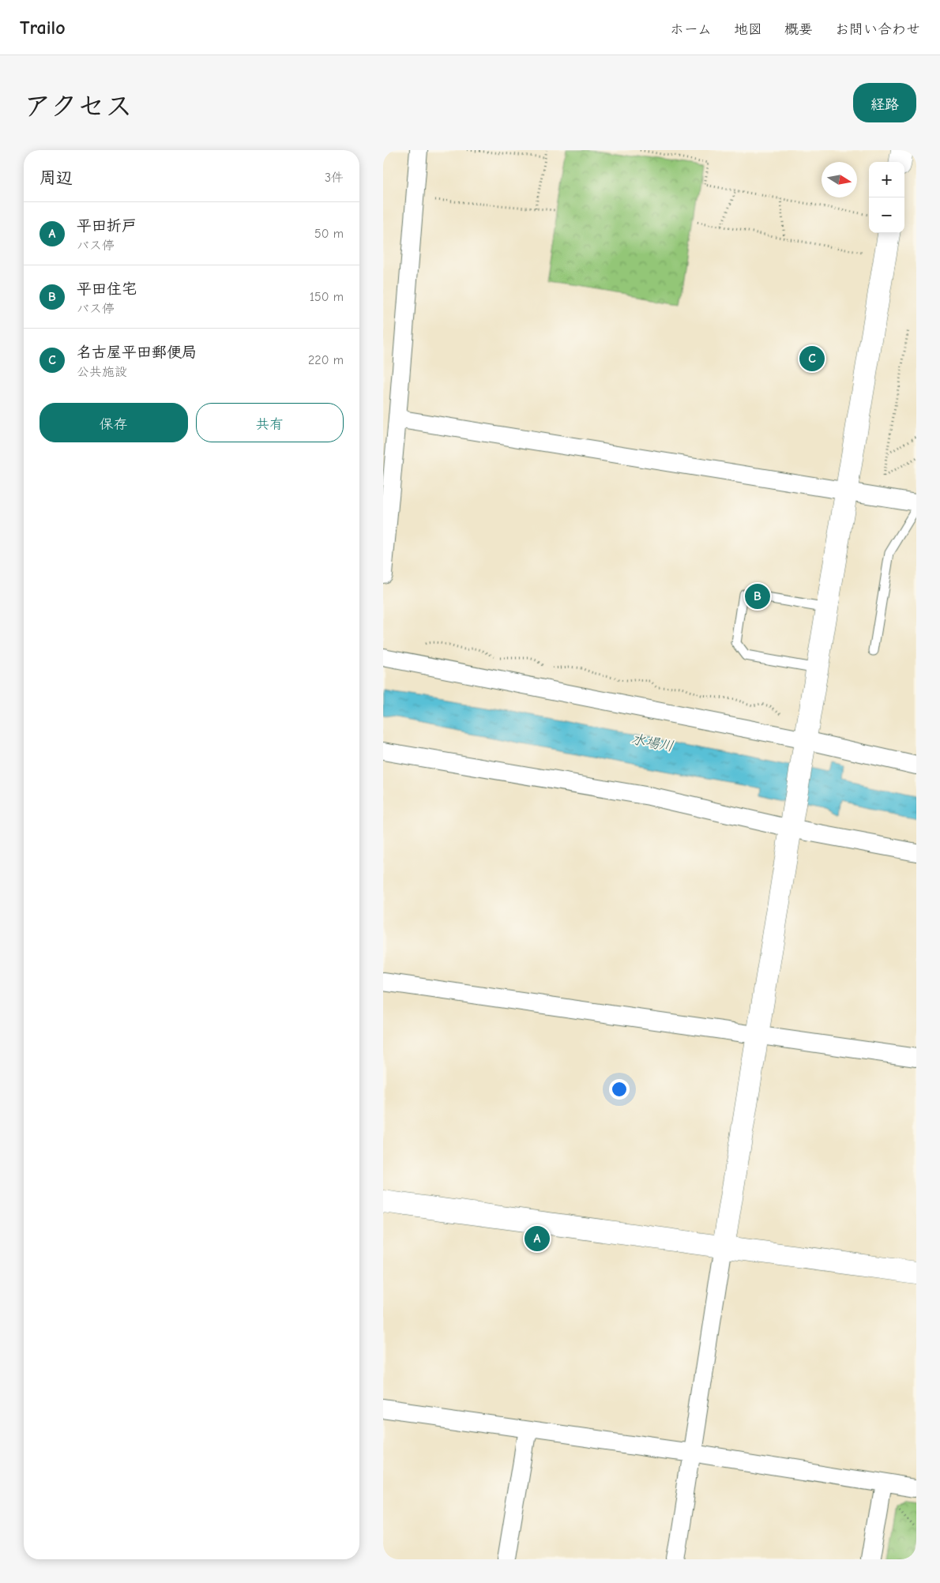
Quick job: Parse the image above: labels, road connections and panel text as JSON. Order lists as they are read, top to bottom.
{
  "water": ["水場川"],
  "north": "right",
  "page": {
    "header": "Trailo",
    "nav": [
      "ホーム",
      "地図",
      "概要",
      "お問い合わせ"
    ],
    "title": "アクセス",
    "buttons": [
      "経路",
      ["保存", "共有"]
    ],
    "heading": ["周辺", "3件"],
    "map_buttons": ["+", "−"],
    "list": [
      {
        "mark": "A",
        "name": "平田折戸",
        "note": "バス停",
        "value": "50 m"
      },
      {
        "mark": "B",
        "name": "平田住宅",
        "note": "バス停",
        "value": "150 m"
      },
      {
        "mark": "C",
        "name": "名古屋平田郵便局",
        "note": "公共施設",
        "value": "220 m"
      }
    ],
    "pins": ["C", "B", "A"]
  }
}
